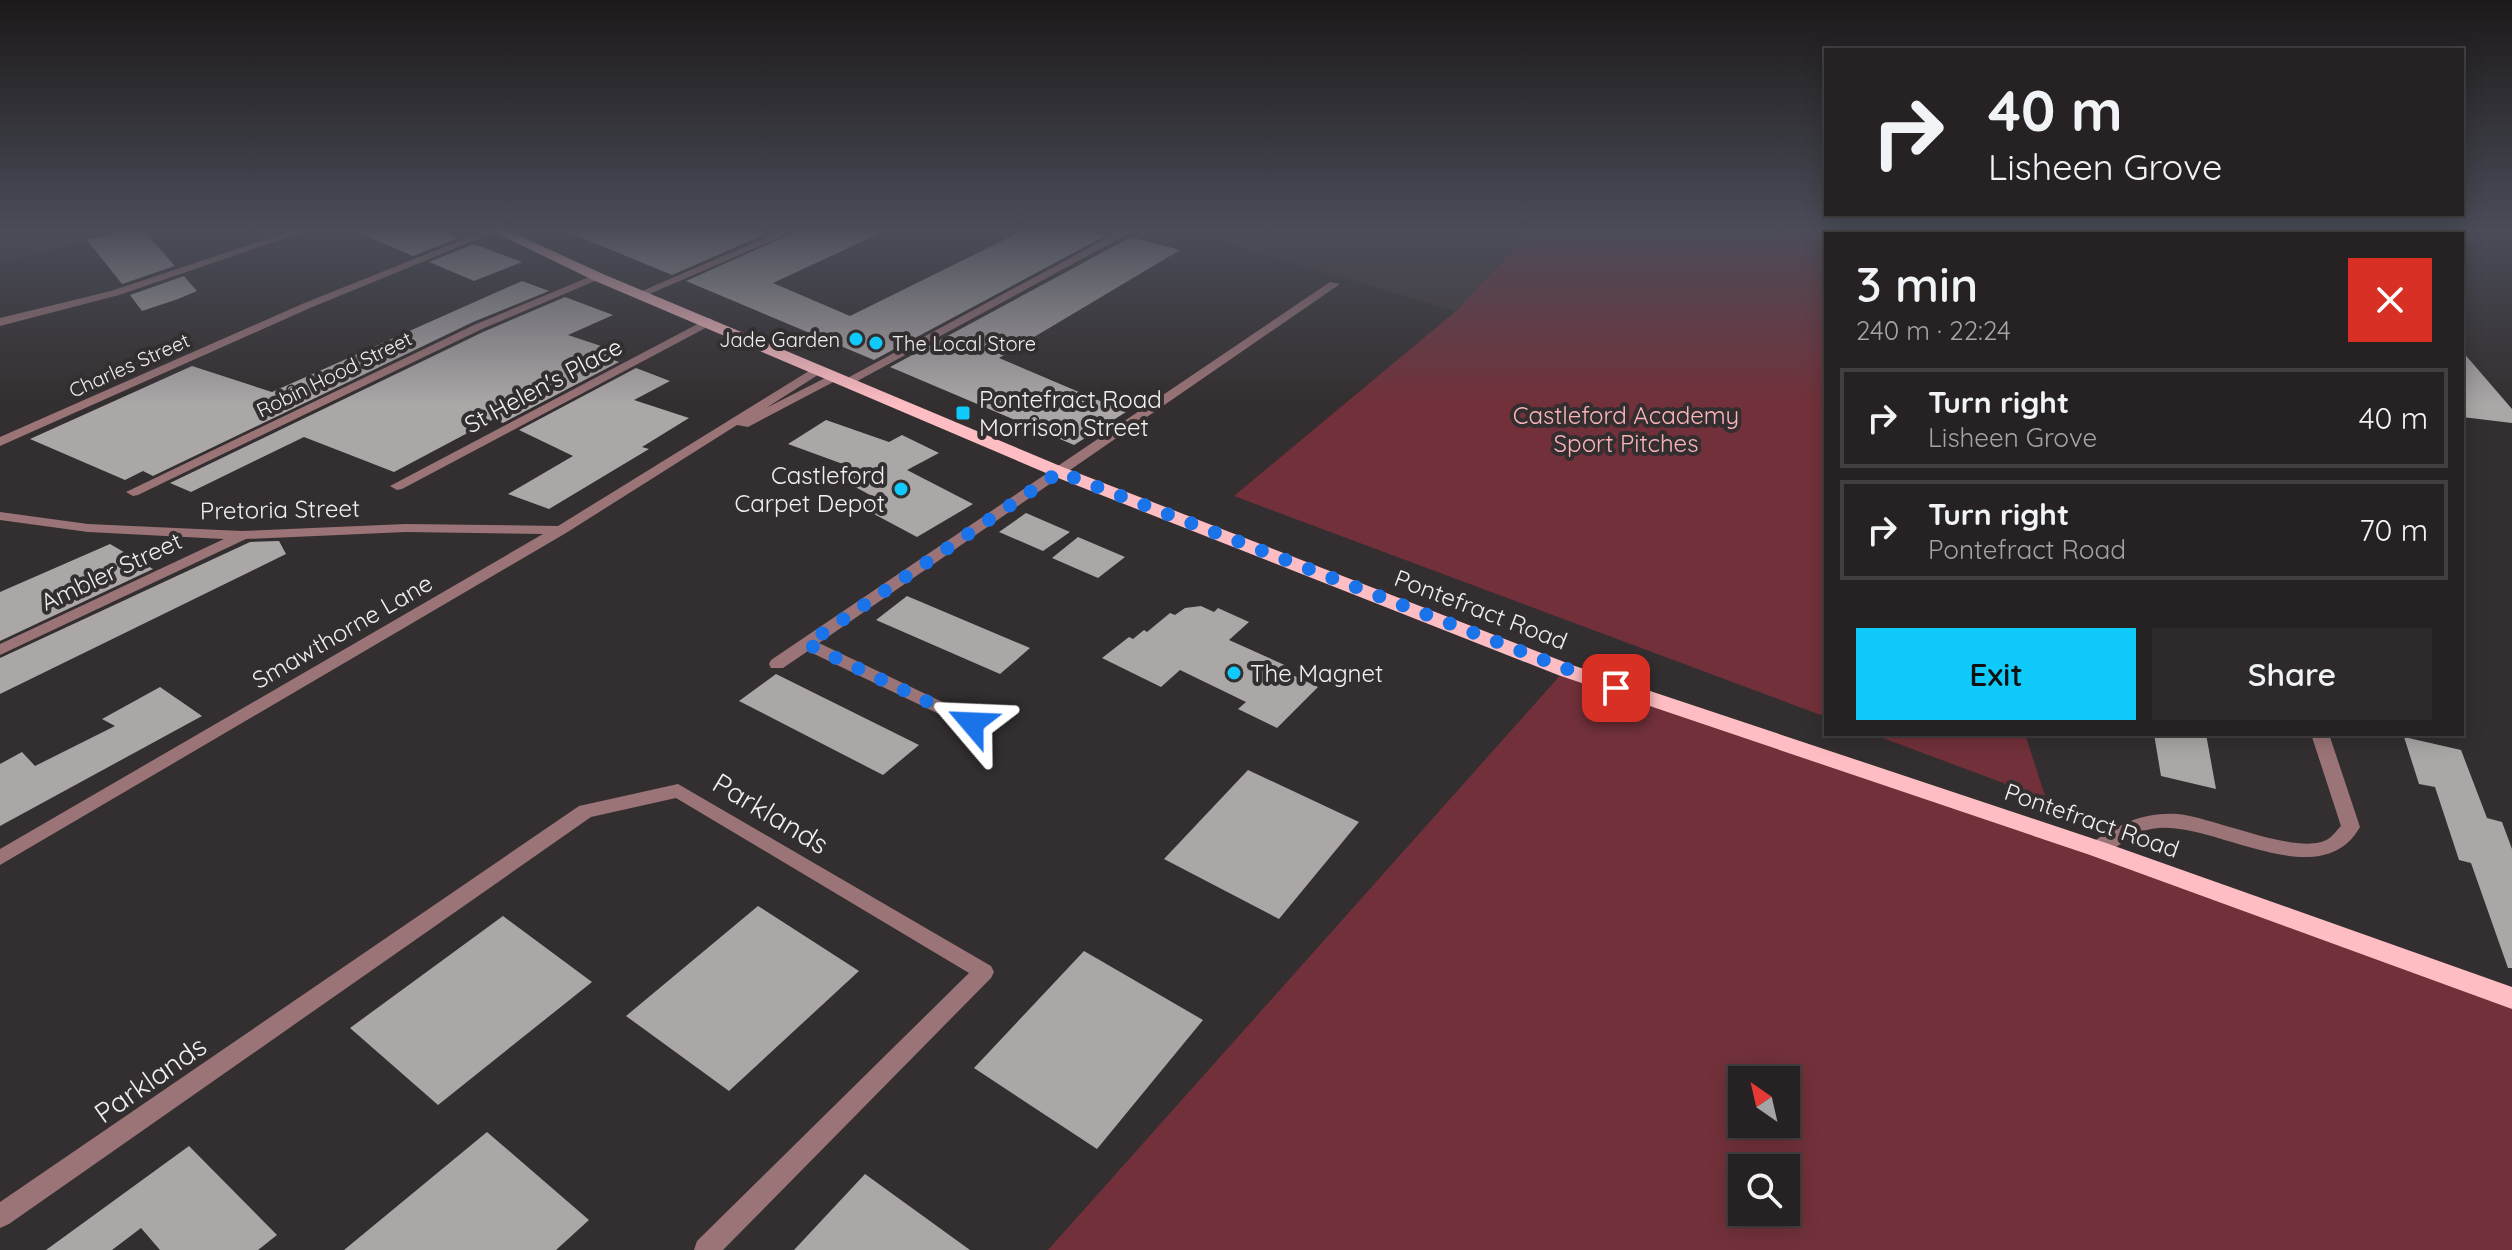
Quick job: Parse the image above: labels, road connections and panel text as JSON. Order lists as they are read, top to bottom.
{
  "streets": {
    "main road": ["Pontefract Road"],
    "street": [
      "Charles Street",
      "Robin Hood Street",
      "St Helen's Place",
      "Pretoria Street",
      "Ambler Street",
      "Smawthorne Lane",
      "Parklands"
    ]
  },
  "crossings": [
    ["St Helen's Place", "Pontefract Road"],
    ["Pretoria Street", "Ambler Street"],
    ["Pretoria Street", "Smawthorne Lane"],
    ["Pontefract Road", "Smawthorne Lane"]
  ],
  "parks": ["Castleford Academy Sport Pitches"],
  "places": {
    "other": [
      "Jade Garden",
      "The Local Store",
      "Castleford Carpet Depot",
      "The Magnet"
    ],
    "transit": ["Pontefract Road Morrison Street"]
  },
  "north": "top left",
  "page": {
    "turn": ["40 m", "Lisheen Grove"],
    "heading": ["3 min", "240 m · 22:24"],
    "list": [
      {
        "name": "Turn right",
        "note": "Lisheen Grove",
        "value": "40 m"
      },
      {
        "name": "Turn right",
        "note": "Pontefract Road",
        "value": "70 m"
      }
    ],
    "buttons": ["Exit", "Share"]
  }
}
